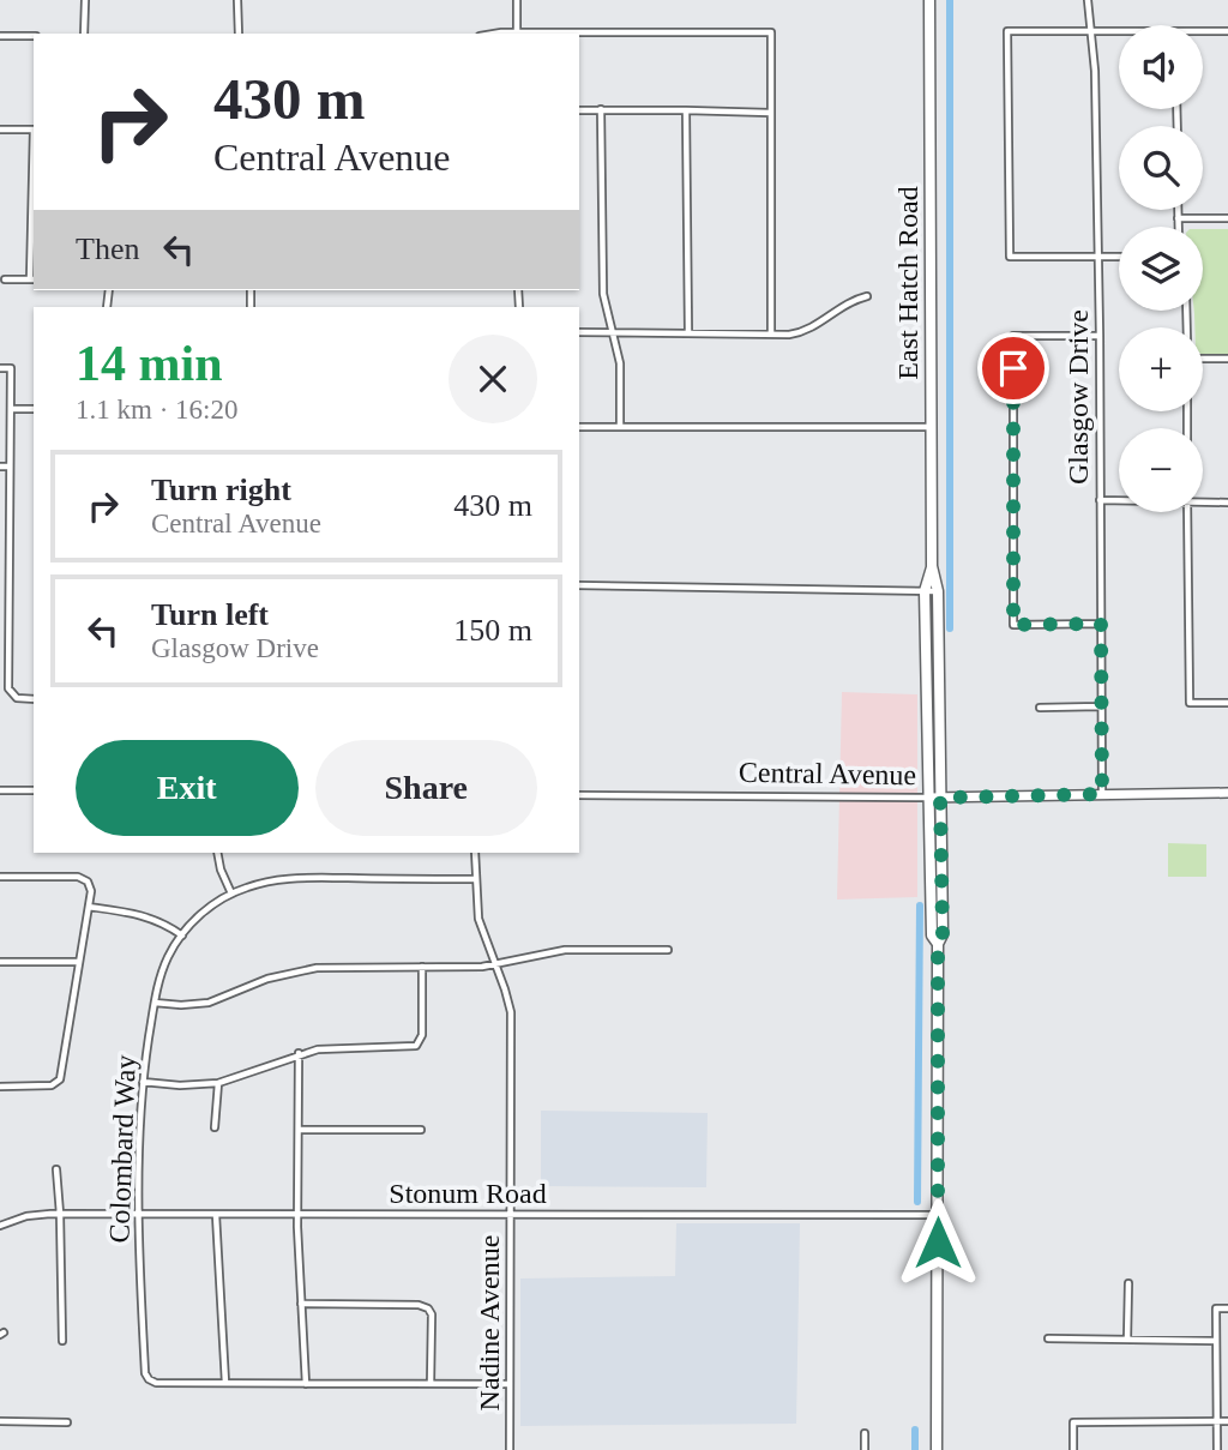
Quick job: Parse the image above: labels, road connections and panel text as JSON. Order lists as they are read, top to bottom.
{
  "streets": {
    "main road": ["East Hatch Road"],
    "street": [
      "Glasgow Drive",
      "Central Avenue",
      "Colombard Way",
      "Stonum Road",
      "Nadine Avenue"
    ]
  },
  "crossings": [
    ["East Hatch Road", "Central Avenue"],
    ["East Hatch Road", "Stonum Road"],
    ["Glasgow Drive", "Central Avenue"],
    ["Colombard Way", "Stonum Road"],
    ["Colombard Way", "Nadine Avenue"],
    ["Stonum Road", "Nadine Avenue"]
  ],
  "page": {
    "map_buttons": ["+", "−"],
    "turn": ["430 m", "Central Avenue"],
    "then": "Then",
    "heading": ["14 min", "1.1 km · 16:20"],
    "list": [
      {
        "name": "Turn right",
        "note": "Central Avenue",
        "value": "430 m"
      },
      {
        "name": "Turn left",
        "note": "Glasgow Drive",
        "value": "150 m"
      }
    ],
    "buttons": ["Exit", "Share"]
  }
}
